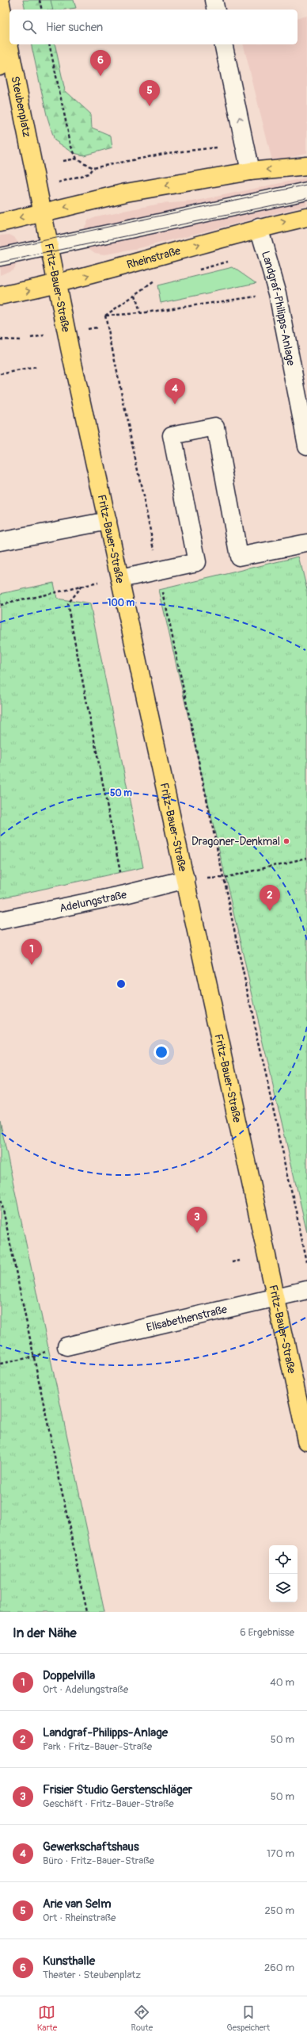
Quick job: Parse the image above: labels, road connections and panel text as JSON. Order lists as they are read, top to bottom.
{
  "streets": {
    "main road": ["Steubenplatz", "Rheinstraße", "Fritz-Bauer-Straße"],
    "street": ["Landgraf-Philipps-Anlage", "Adelungstraße", "Elisabethenstraße"]
  },
  "crossings": [
    ["Steubenplatz", "Fritz-Bauer-Straße"],
    ["Rheinstraße", "Fritz-Bauer-Straße"],
    ["Rheinstraße", "Landgraf-Philipps-Anlage"],
    ["Fritz-Bauer-Straße", "Adelungstraße"],
    ["Fritz-Bauer-Straße", "Elisabethenstraße"]
  ],
  "places": ["Dragoner-Denkmal"],
  "page": {
    "search": "Hier suchen",
    "pins": [
      "6",
      "5",
      "4",
      "2",
      "1",
      "3"
    ],
    "heading": ["In der Nähe", "6 Ergebnisse"],
    "list": [
      {
        "mark": "1",
        "name": "Doppelvilla",
        "note": "Ort · Adelungstraße",
        "value": "40 m"
      },
      {
        "mark": "2",
        "name": "Landgraf-Philipps-Anlage",
        "note": "Park · Fritz-Bauer-Straße",
        "value": "50 m"
      },
      {
        "mark": "3",
        "name": "Frisier Studio Gerstenschläger",
        "note": "Geschäft · Fritz-Bauer-Straße",
        "value": "50 m"
      },
      {
        "mark": "4",
        "name": "Gewerkschaftshaus",
        "note": "Büro · Fritz-Bauer-Straße",
        "value": "170 m"
      },
      {
        "mark": "5",
        "name": "Arie van Selm",
        "note": "Ort · Rheinstraße",
        "value": "250 m"
      },
      {
        "mark": "6",
        "name": "Kunsthalle",
        "note": "Theater · Steubenplatz",
        "value": "260 m"
      }
    ],
    "nav": ["Karte", "Route", "Gespeichert"]
  },
  "rings": ["100 m", "50 m"]
}
